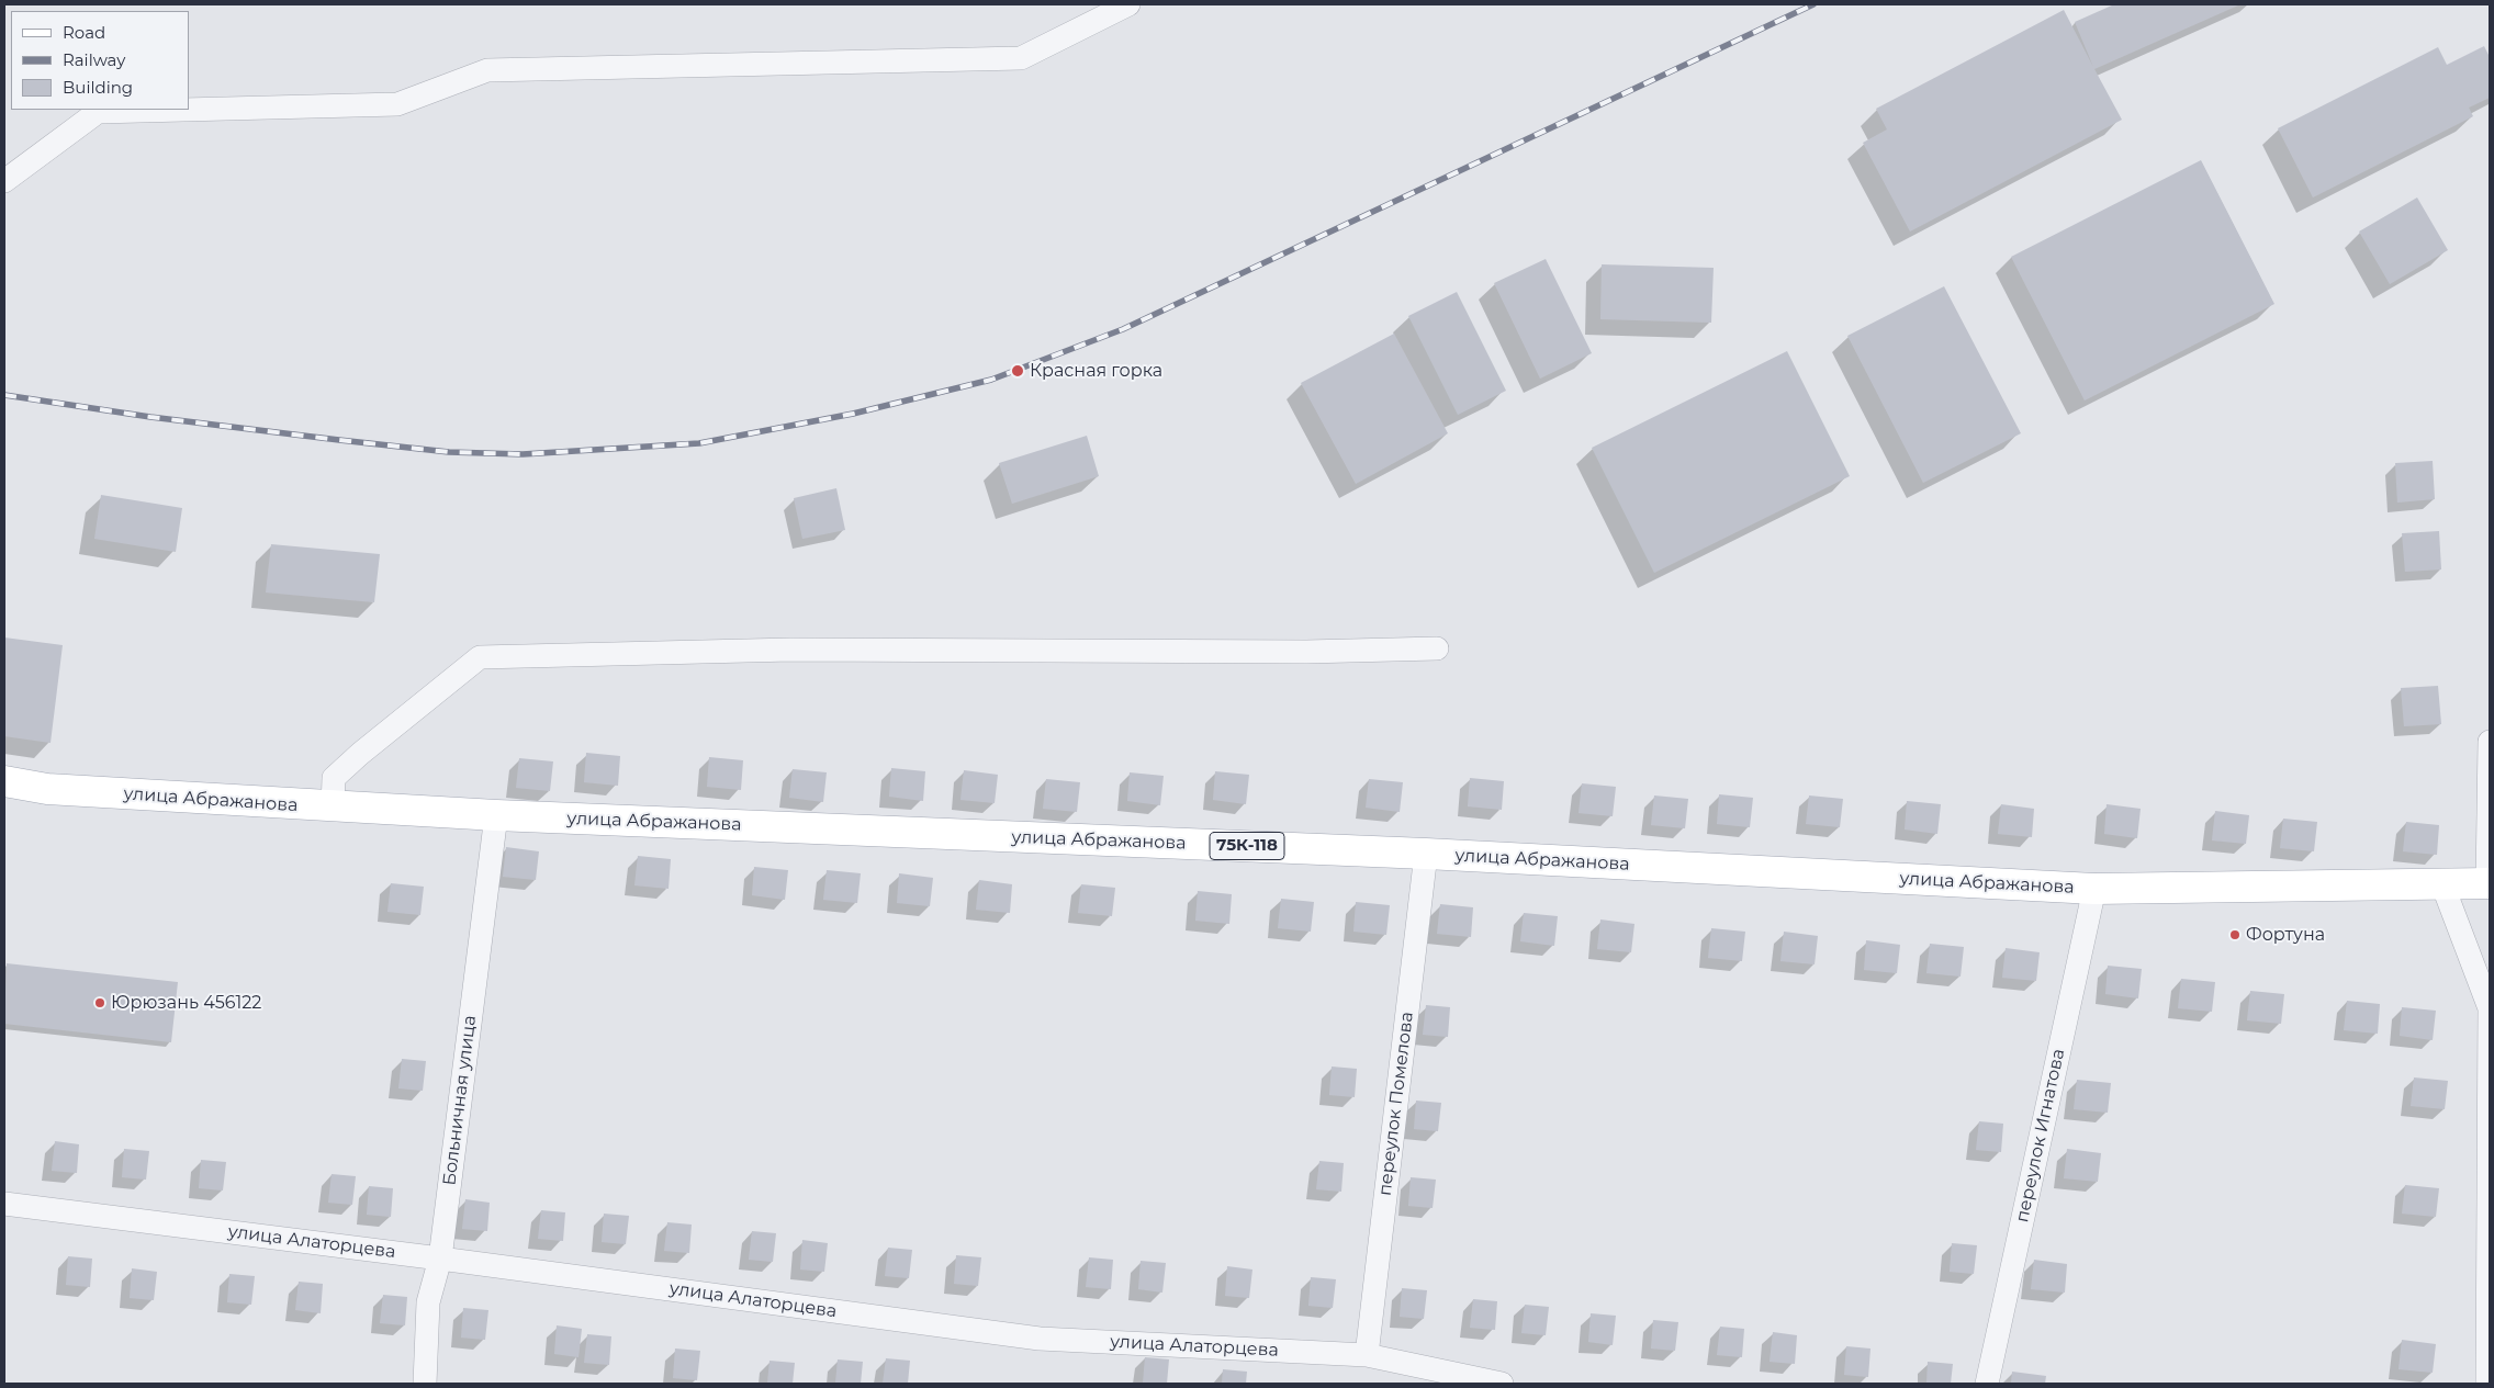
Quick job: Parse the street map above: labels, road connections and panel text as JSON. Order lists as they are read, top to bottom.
{
  "streets": {
    "main road": ["улица Абражанова", "75К-118"],
    "street": [
      "Больничная улица",
      "переулок Помелова",
      "переулок Игнатова",
      "улица Алаторцева"
    ]
  },
  "crossings": [
    ["улица Абражанова", "Больничная улица"],
    ["улица Абражанова", "переулок Помелова"],
    ["улица Абражанова", "переулок Игнатова"],
    ["Больничная улица", "улица Алаторцева"],
    ["переулок Помелова", "улица Алаторцева"]
  ],
  "places": ["Красная горка", "Фортуна", "Юрюзань 456122"],
  "legend": ["Road", "Railway", "Building"]
}
